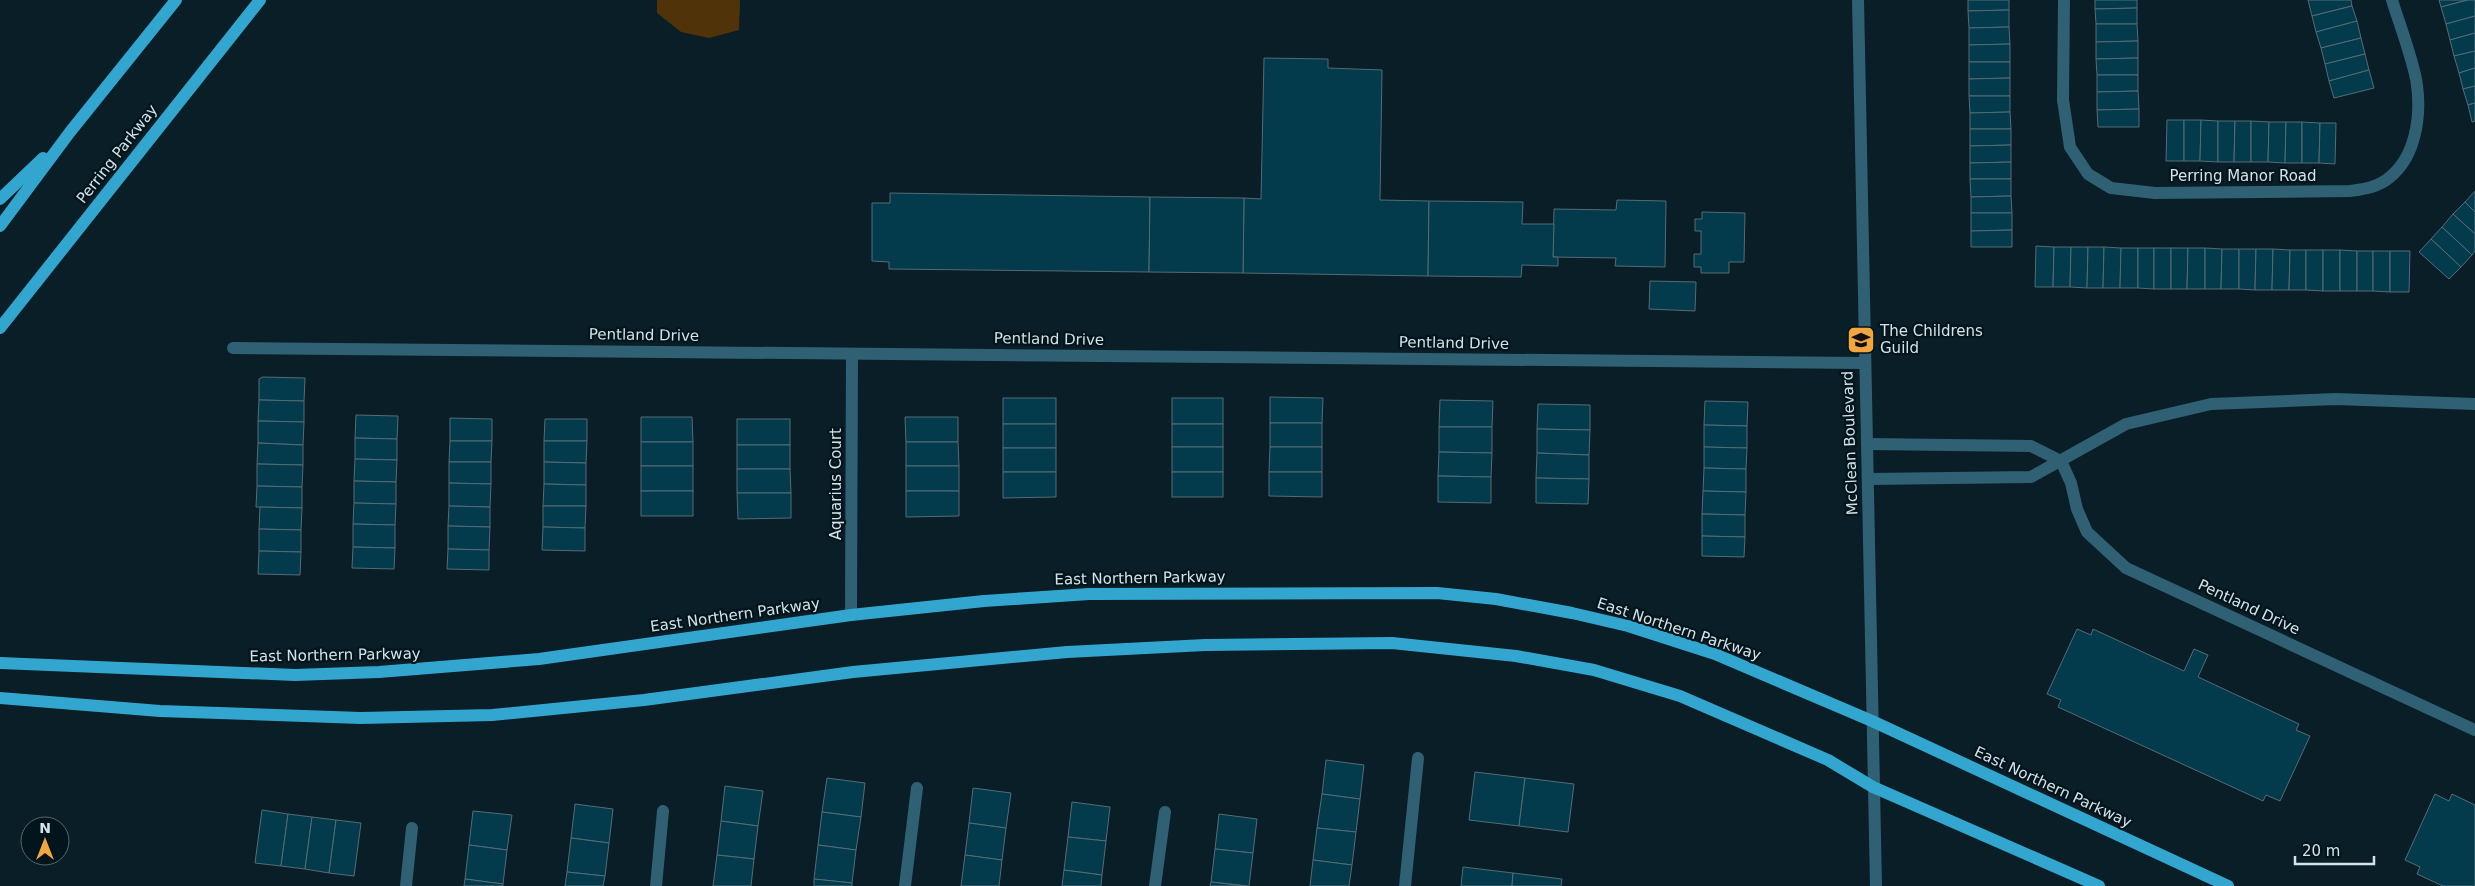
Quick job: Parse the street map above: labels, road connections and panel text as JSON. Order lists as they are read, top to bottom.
{
  "streets": {
    "main road": ["Perring Parkway", "East Northern Parkway"],
    "street": [
      "Perring Manor Road",
      "Pentland Drive",
      "McClean Boulevard",
      "Aquarius Court"
    ]
  },
  "crossings": [
    ["Pentland Drive", "McClean Boulevard"],
    ["Pentland Drive", "Aquarius Court"],
    ["McClean Boulevard", "East Northern Parkway"],
    ["Aquarius Court", "East Northern Parkway"]
  ],
  "places": {
    "school or university": ["The Childrens Guild"]
  },
  "scale_bar": "20 m",
  "north": "top"
}
